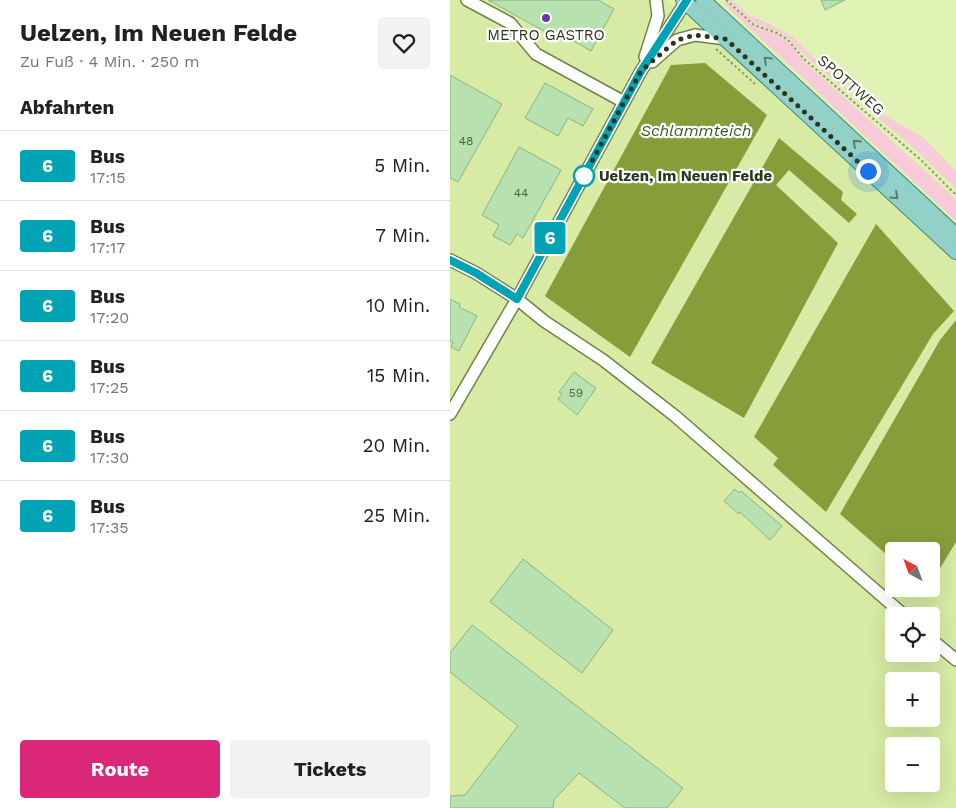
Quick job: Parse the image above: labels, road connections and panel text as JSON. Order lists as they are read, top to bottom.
{
  "streets": {
    "path": ["SPOTTWEG"]
  },
  "water": ["Schlammteich"],
  "places": ["METRO GASTRO", "Uelzen, Im Neuen Felde"],
  "lines": ["bus line 6"],
  "house_numbers": ["48", "44", "59"],
  "north": "top left",
  "page": {
    "heading": [
      ["Uelzen, Im Neuen Felde", "Zu Fuß · 4 Min. · 250 m"],
      "Abfahrten"
    ],
    "on_map": "6",
    "list": [
      {
        "mark": "6",
        "name": "Bus",
        "note": "17:15",
        "value": "5 Min."
      },
      {
        "mark": "6",
        "name": "Bus",
        "note": "17:17",
        "value": "7 Min."
      },
      {
        "mark": "6",
        "name": "Bus",
        "note": "17:20",
        "value": "10 Min."
      },
      {
        "mark": "6",
        "name": "Bus",
        "note": "17:25",
        "value": "15 Min."
      },
      {
        "mark": "6",
        "name": "Bus",
        "note": "17:30",
        "value": "20 Min."
      },
      {
        "mark": "6",
        "name": "Bus",
        "note": "17:35",
        "value": "25 Min."
      }
    ],
    "map_buttons": ["+", "−"],
    "buttons": ["Route", "Tickets"]
  }
}
